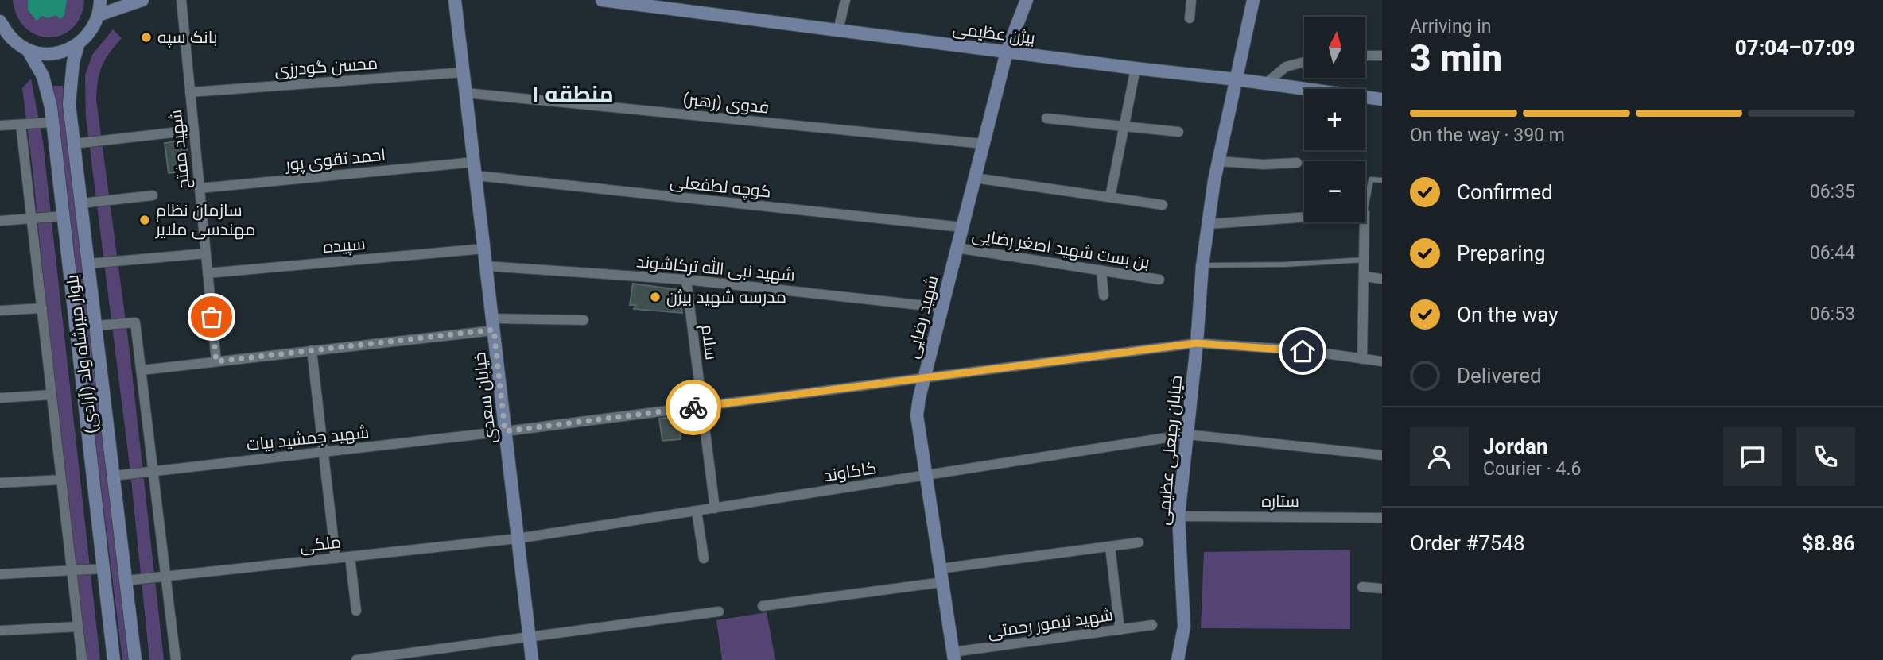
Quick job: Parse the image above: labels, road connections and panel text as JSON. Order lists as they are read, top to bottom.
{
  "streets": {
    "main road": [
      "بیژن عظیمی",
      "شهید رضایی",
      "بلوار میرشاه ولد (آزادی)",
      "خیابان سعدی",
      "خیابان رجبعلی عظیمی"
    ],
    "street": [
      "محسن گودرزی",
      "فدوی (رهبر)",
      "شهید مفتح",
      "احمد تقوی پور",
      "کوچه لطفعلی",
      "سپیده",
      "بن بست شهید اصغر رضایی",
      "شهید نبی الله ترکاشوند",
      "سلام",
      "شهید جمشید بیات",
      "کاکاوند",
      "ستاره",
      "ملکی",
      "شهید تیمور رحمتی"
    ]
  },
  "crossings": [
    ["بیژن عظیمی", "شهید رضایی"],
    ["بیژن عظیمی", "خیابان رجبعلی عظیمی"],
    ["محسن گودرزی", "شهید مفتح"],
    ["محسن گودرزی", "خیابان سعدی"],
    ["فدوی (رهبر)", "شهید رضایی"],
    ["فدوی (رهبر)", "خیابان سعدی"],
    ["شهید مفتح", "احمد تقوی پور"],
    ["شهید مفتح", "سپیده"],
    ["احمد تقوی پور", "خیابان سعدی"],
    ["کوچه لطفعلی", "شهید رضایی"],
    ["کوچه لطفعلی", "خیابان سعدی"],
    ["سپیده", "خیابان سعدی"],
    ["بن بست شهید اصغر رضایی", "شهید رضایی"],
    ["شهید نبی الله ترکاشوند", "شهید رضایی"],
    ["شهید نبی الله ترکاشوند", "سلام"],
    ["شهید نبی الله ترکاشوند", "خیابان سعدی"],
    ["شهید رضایی", "شهید جمشید بیات"],
    ["شهید رضایی", "کاکاوند"],
    ["شهید رضایی", "شهید تیمور رحمتی"],
    ["سلام", "شهید جمشید بیات"],
    ["سلام", "کاکاوند"],
    ["بلوار میرشاه ولد (آزادی)", "شهید جمشید بیات"],
    ["بلوار میرشاه ولد (آزادی)", "ملکی"],
    ["خیابان سعدی", "شهید جمشید بیات"],
    ["خیابان سعدی", "کاکاوند"],
    ["خیابان سعدی", "ملکی"],
    ["شهید جمشید بیات", "خیابان رجبعلی عظیمی"],
    ["خیابان رجبعلی عظیمی", "کاکاوند"],
    ["خیابان رجبعلی عظیمی", "ستاره"],
    ["کاکاوند", "ملکی"]
  ],
  "districts": ["منطقه ۱"],
  "places": ["بانک سپه", "سازمان نظام مهندسی ملایر", "مدرسه شهید بیژن"],
  "north": "top",
  "page": {
    "heading": ["3 min", "Arriving in", "07:04–07:09"],
    "panel": [
      "Jordan",
      "Courier · 4.6",
      "Order #7548",
      "$8.86"
    ],
    "map_buttons": ["+", "−"],
    "bar": "On the way · 390 m",
    "list": [
      ["Confirmed", "06:35"],
      ["Preparing", "06:44"],
      ["On the way", "06:53"],
      "Delivered"
    ]
  }
}
